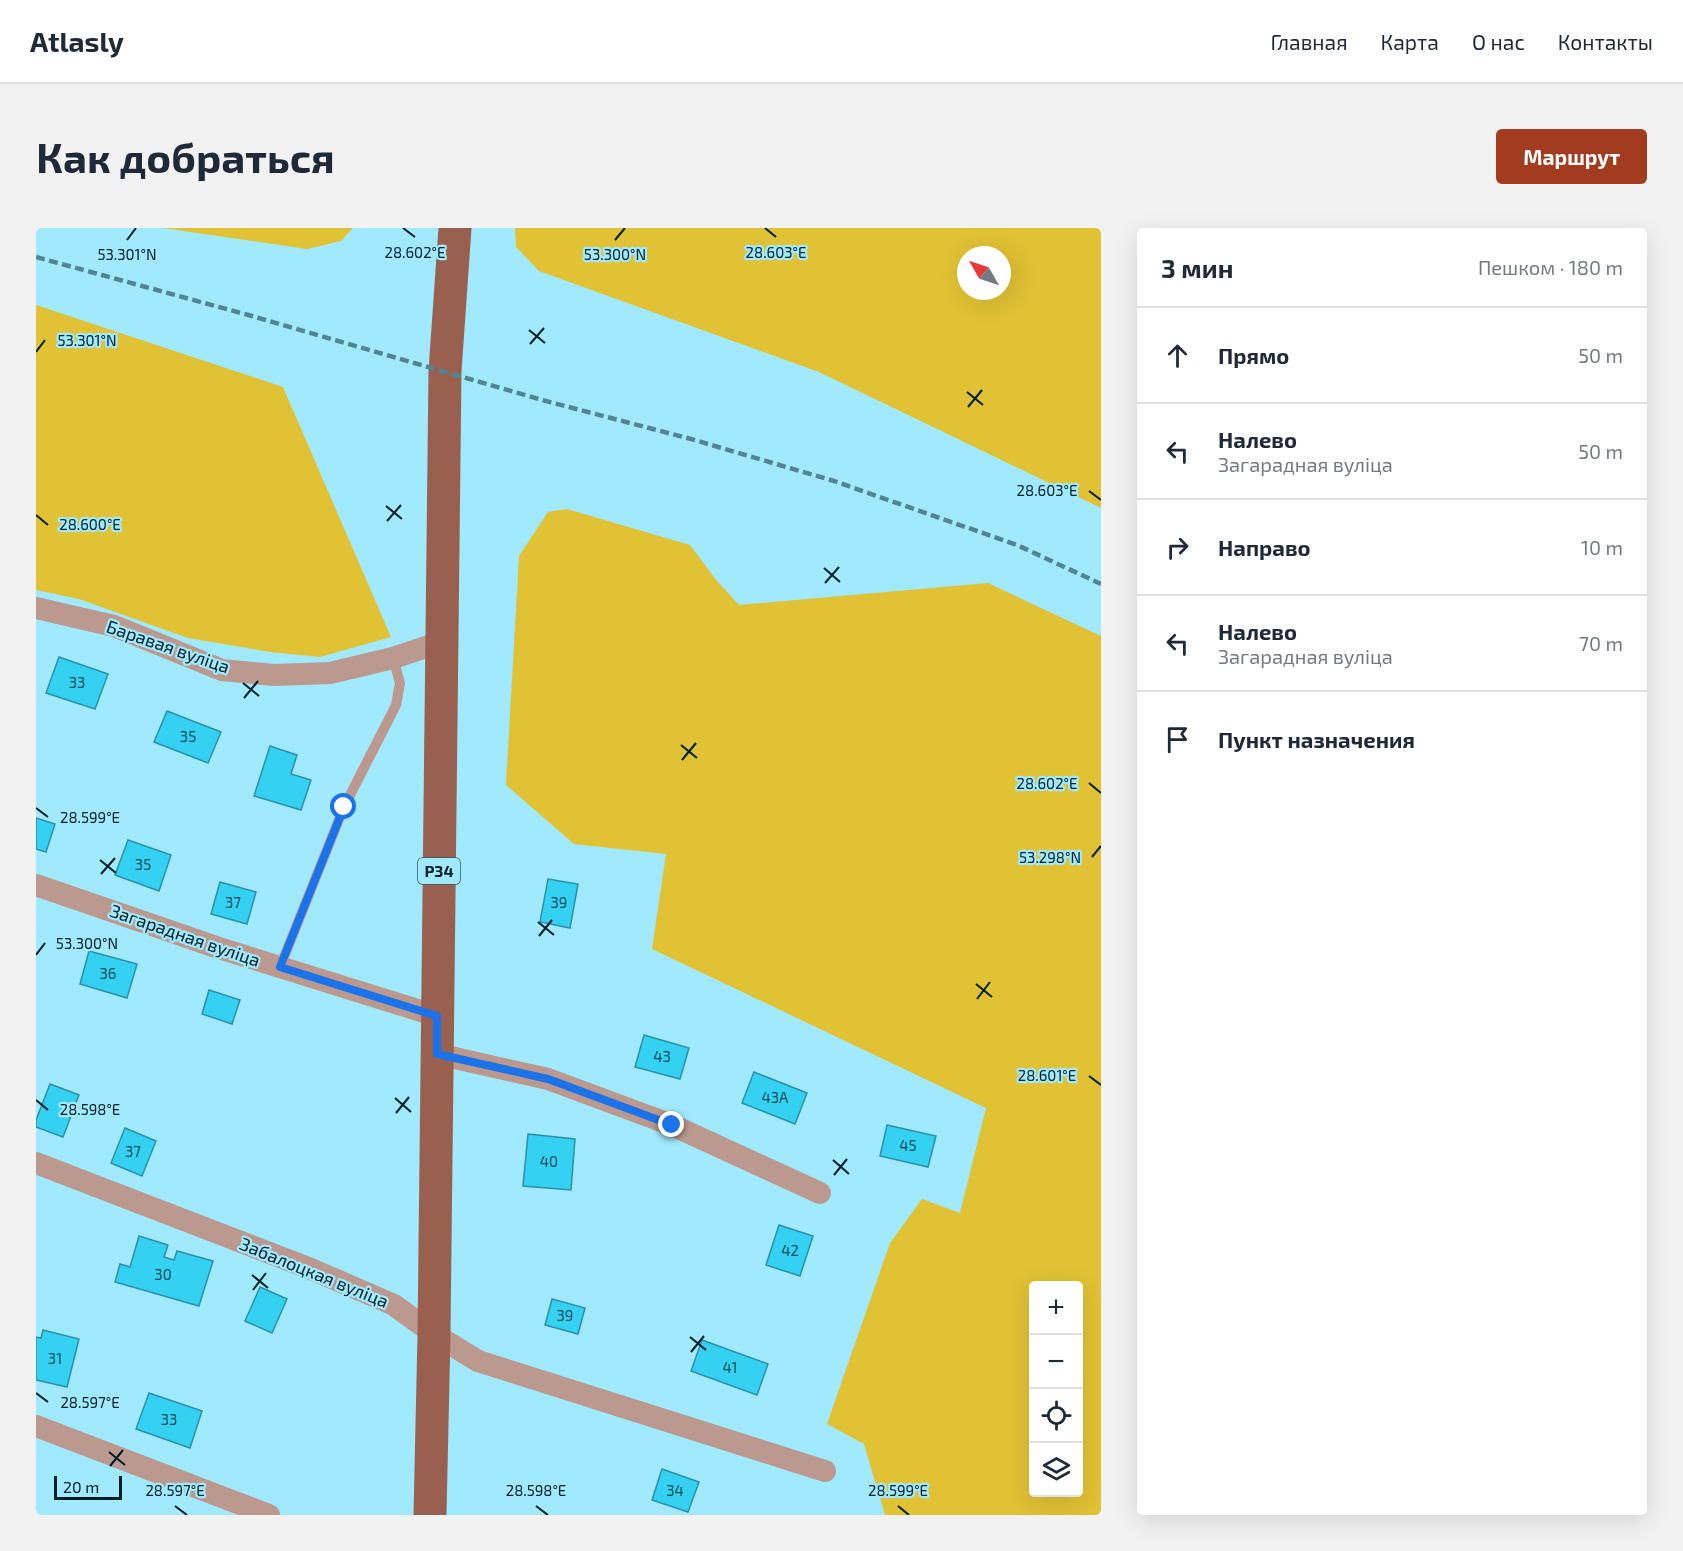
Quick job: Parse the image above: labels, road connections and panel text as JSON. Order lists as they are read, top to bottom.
{
  "streets": {
    "main road": ["Р34"],
    "street": ["Баравая вуліца", "Загарадная вуліца", "Забалоцкая вуліца"]
  },
  "crossings": [
    ["Баравая вуліца", "Р34"],
    ["Р34", "Загарадная вуліца"],
    ["Р34", "Забалоцкая вуліца"]
  ],
  "house_numbers": [
    "33",
    "35",
    "35",
    "37",
    "39",
    "36",
    "43",
    "43А",
    "45",
    "37",
    "40",
    "42",
    "30",
    "39",
    "31",
    "41",
    "33",
    "34"
  ],
  "scale_bar": "20 m",
  "north": "top left",
  "page": {
    "header": "Atlasly",
    "nav": [
      "Главная",
      "Карта",
      "О нас",
      "Контакты"
    ],
    "buttons": "Маршрут",
    "title": "Как добраться",
    "heading": ["3 мин", "Пешком · 180 m"],
    "list": [
      ["Прямо", "50 m"],
      ["Налево", "Загарадная вуліца", "50 m"],
      ["Направо", "10 m"],
      ["Налево", "Загарадная вуліца", "70 m"],
      "Пункт назначения"
    ],
    "map_buttons": ["+", "−"],
    "scale": "20 m"
  },
  "coordinates": [
    "28.602°E",
    "28.603°E",
    "53.301°N",
    "53.300°N",
    "28.600°E",
    "28.599°E",
    "53.298°N",
    "28.601°E",
    "28.598°E",
    "28.597°E"
  ]
}
